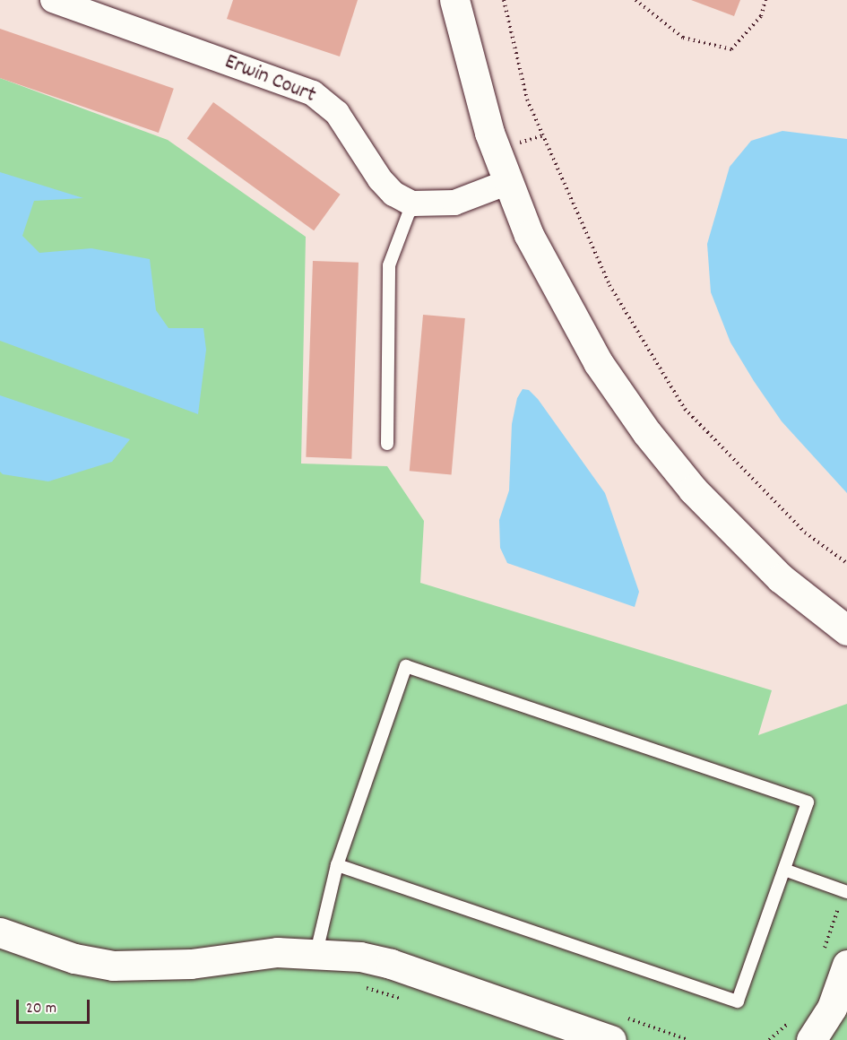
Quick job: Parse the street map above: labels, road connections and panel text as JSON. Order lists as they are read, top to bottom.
{
  "streets": {
    "street": ["Erwin Court"]
  },
  "scale_bar": "20 m"
}
